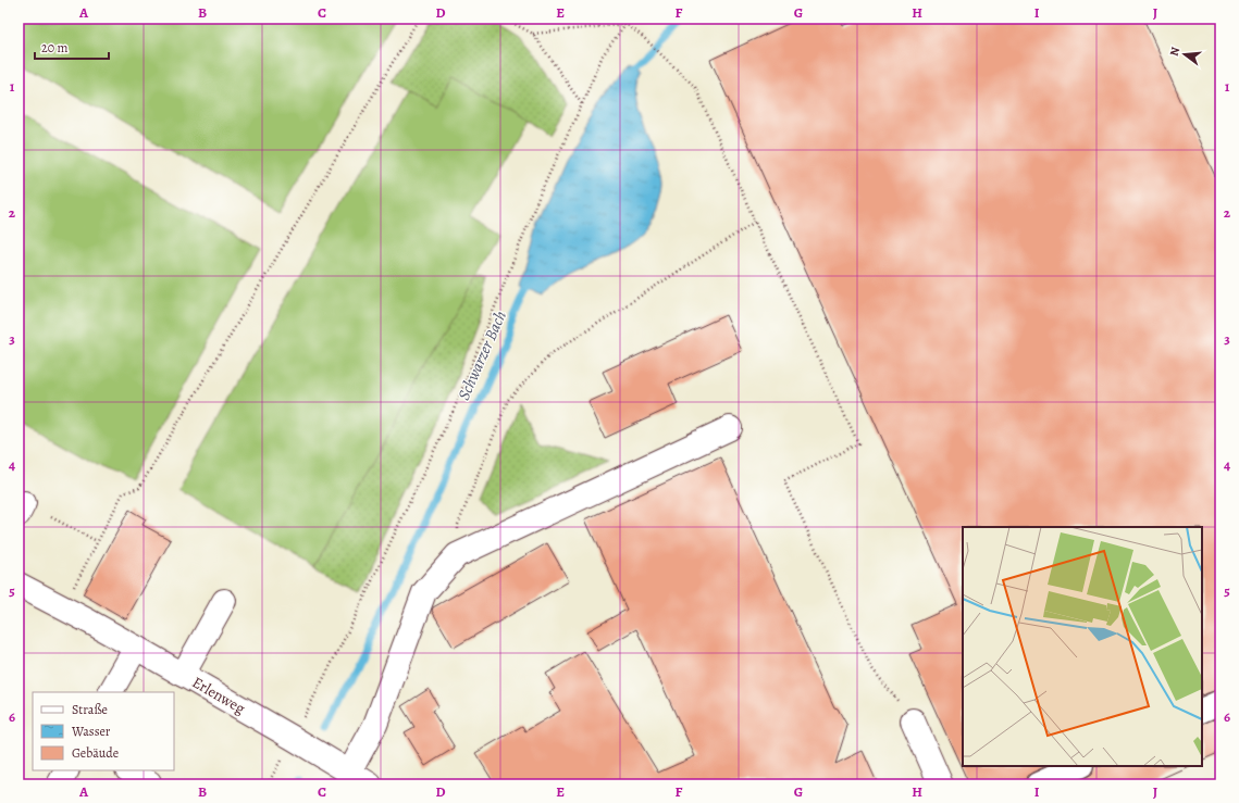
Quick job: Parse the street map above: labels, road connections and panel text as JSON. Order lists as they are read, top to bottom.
{
  "streets": {
    "street": ["Erlenweg"]
  },
  "water": ["Schwarzer Bach"],
  "legend": ["Straße", "Wasser", "Gebäude"],
  "scale_bar": "20 m",
  "north": "left",
  "grid": {
    "columns": [
      "A",
      "B",
      "C",
      "D",
      "E",
      "F",
      "G",
      "H",
      "I",
      "J"
    ],
    "rows": [
      "1",
      "2",
      "3",
      "4",
      "5",
      "6"
    ]
  }
}
